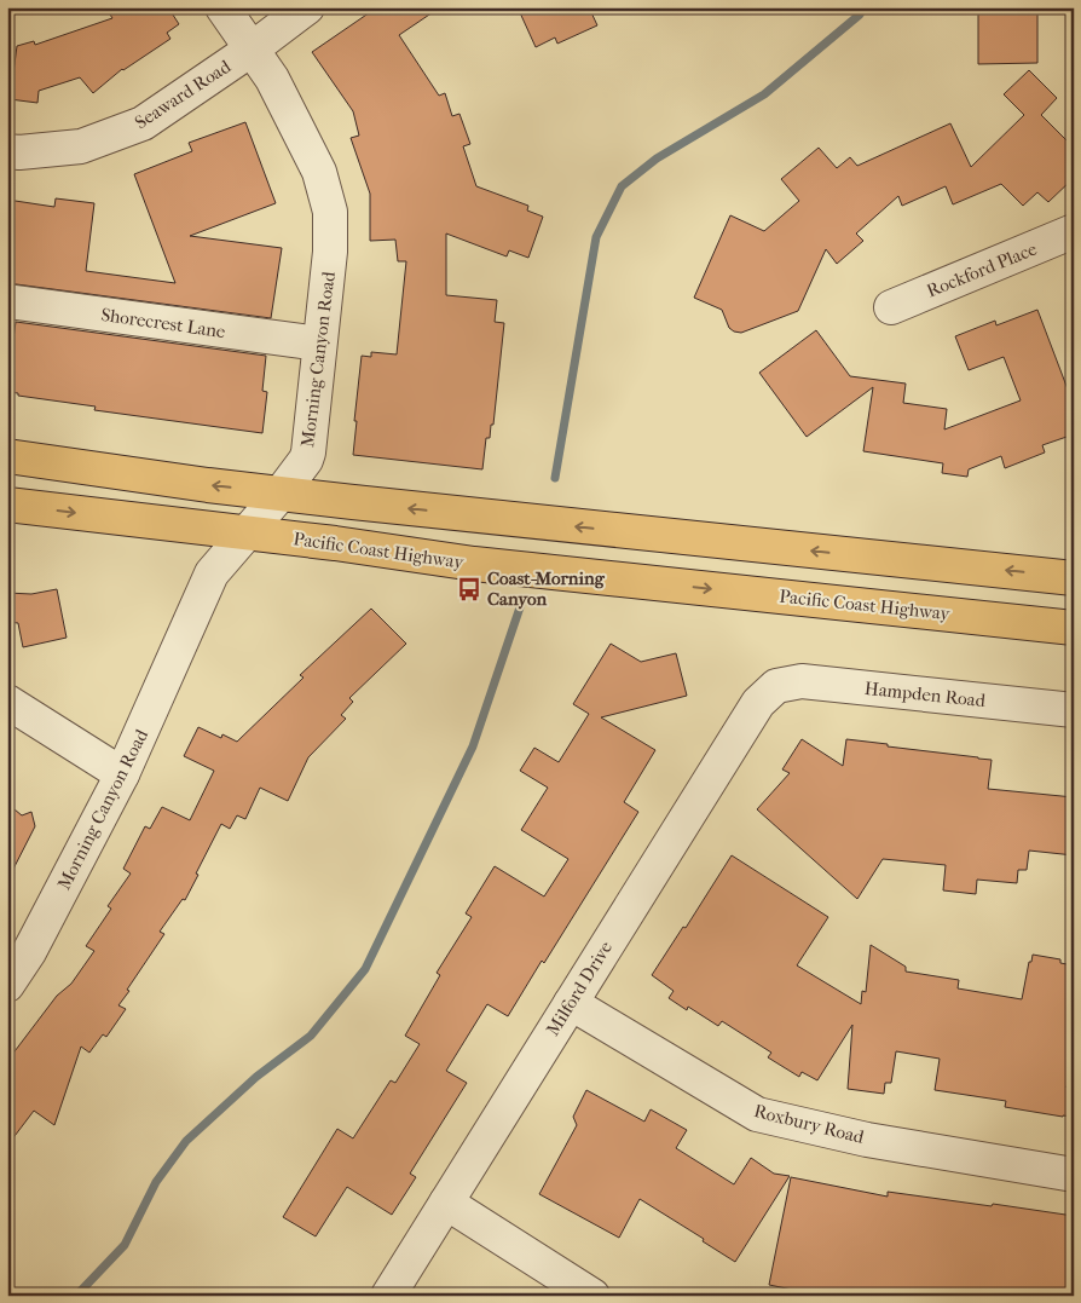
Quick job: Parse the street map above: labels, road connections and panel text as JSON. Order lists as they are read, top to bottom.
{
  "streets": {
    "highway": ["Pacific Coast Highway"],
    "street": [
      "Seaward Road",
      "Rockford Place",
      "Shorecrest Lane",
      "Morning Canyon Road",
      "Hampden Road",
      "Milford Drive",
      "Roxbury Road"
    ]
  },
  "crossings": [
    ["Seaward Road", "Morning Canyon Road"],
    ["Shorecrest Lane", "Morning Canyon Road"],
    ["Morning Canyon Road", "Pacific Coast Highway"],
    ["Hampden Road", "Milford Drive"],
    ["Milford Drive", "Roxbury Road"]
  ],
  "places": {
    "bus stop": ["Coast-Morning Canyon"]
  }
}
